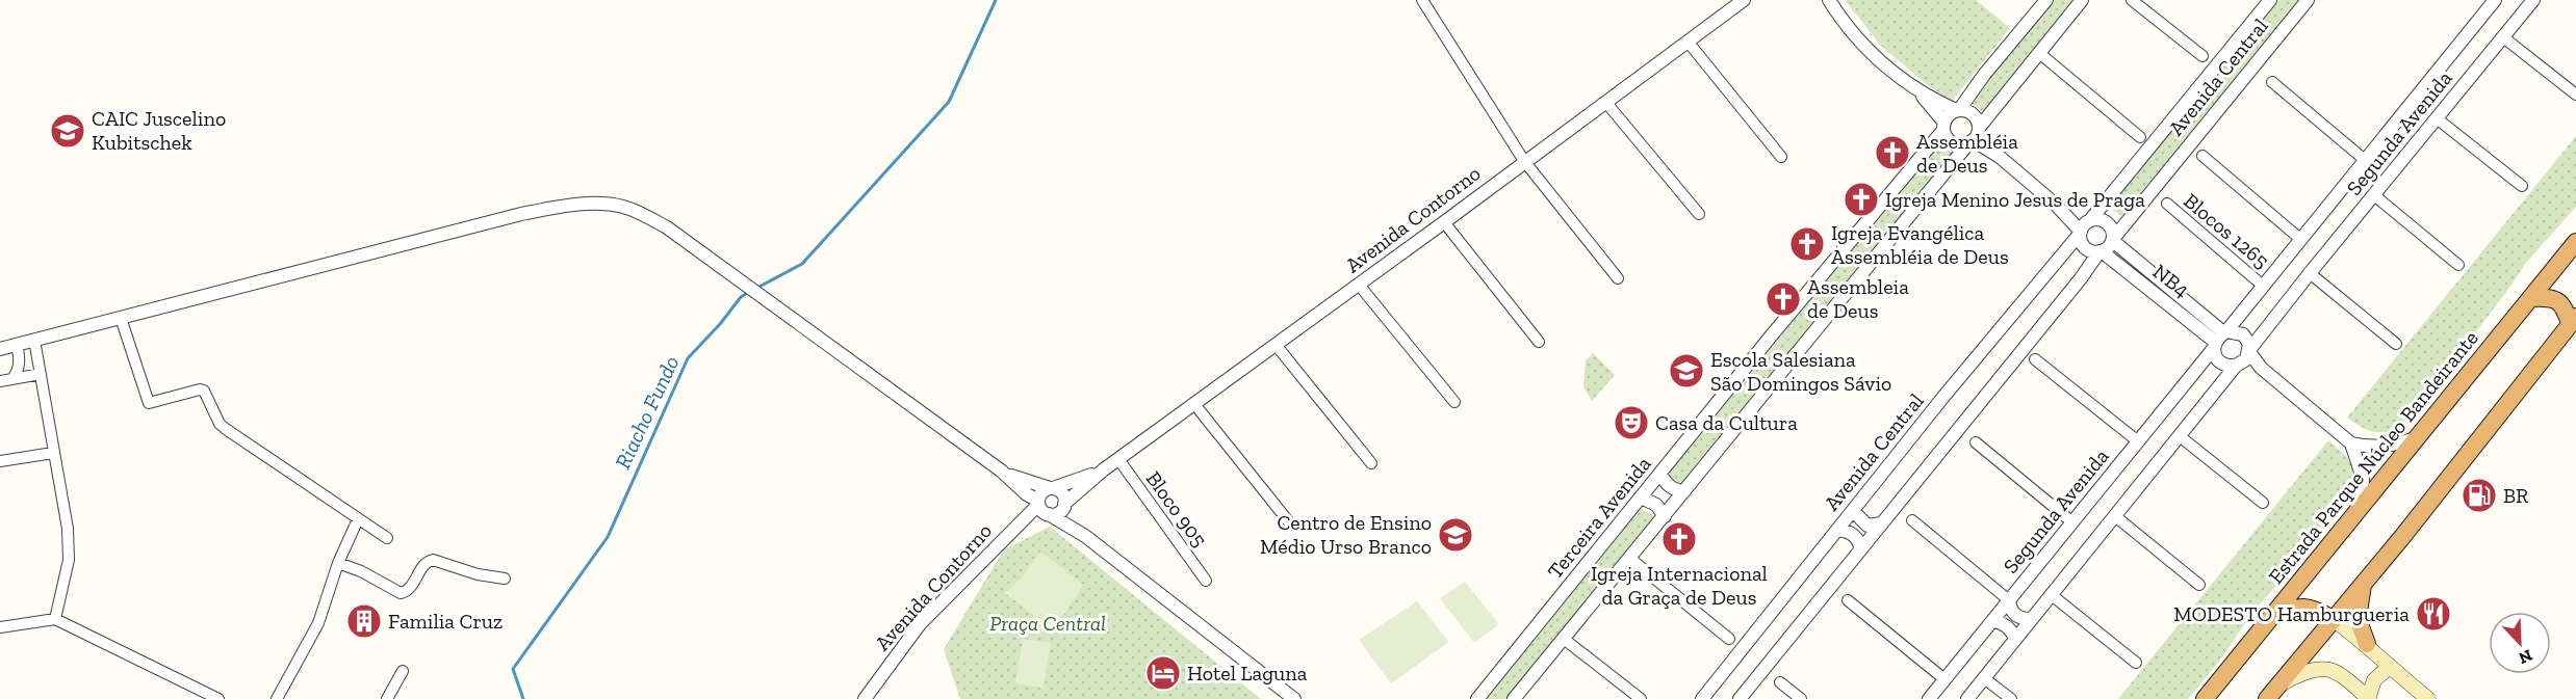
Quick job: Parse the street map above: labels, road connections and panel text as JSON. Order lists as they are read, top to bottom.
{
  "streets": {
    "highway": ["Estrada Parque Núcleo Bandeirante"],
    "street": [
      "Avenida Central",
      "Segunda Avenida",
      "Avenida Contorno",
      "Blocos 1265",
      "NB4",
      "Bloco 905",
      "Terceira Avenida"
    ]
  },
  "crossings": [
    ["Avenida Central", "NB4"],
    ["Segunda Avenida", "Blocos 1265"],
    ["Segunda Avenida", "NB4"],
    ["Avenida Contorno", "Bloco 905"]
  ],
  "water": ["Riacho Fundo"],
  "parks": ["Praça Central"],
  "places": {
    "school or university": ["CAIC Juscelino Kubitschek", "Escola Salesiana São Domingos Sávio", "Centro de Ensino Médio Urso Branco"],
    "church": [
      "Assembléia de Deus",
      "Igreja Menino Jesus de Praga",
      "Igreja Evangélica Assembléia de Deus",
      "Assembleia de Deus",
      "Igreja Internacional da Graça de Deus"
    ],
    "theatre": ["Casa da Cultura"],
    "fuel station": ["BR"],
    "restaurant": ["MODESTO Hamburgueria"],
    "building": ["Familia Cruz"],
    "hotel": ["Hotel Laguna"]
  },
  "north": "bottom right"
}
